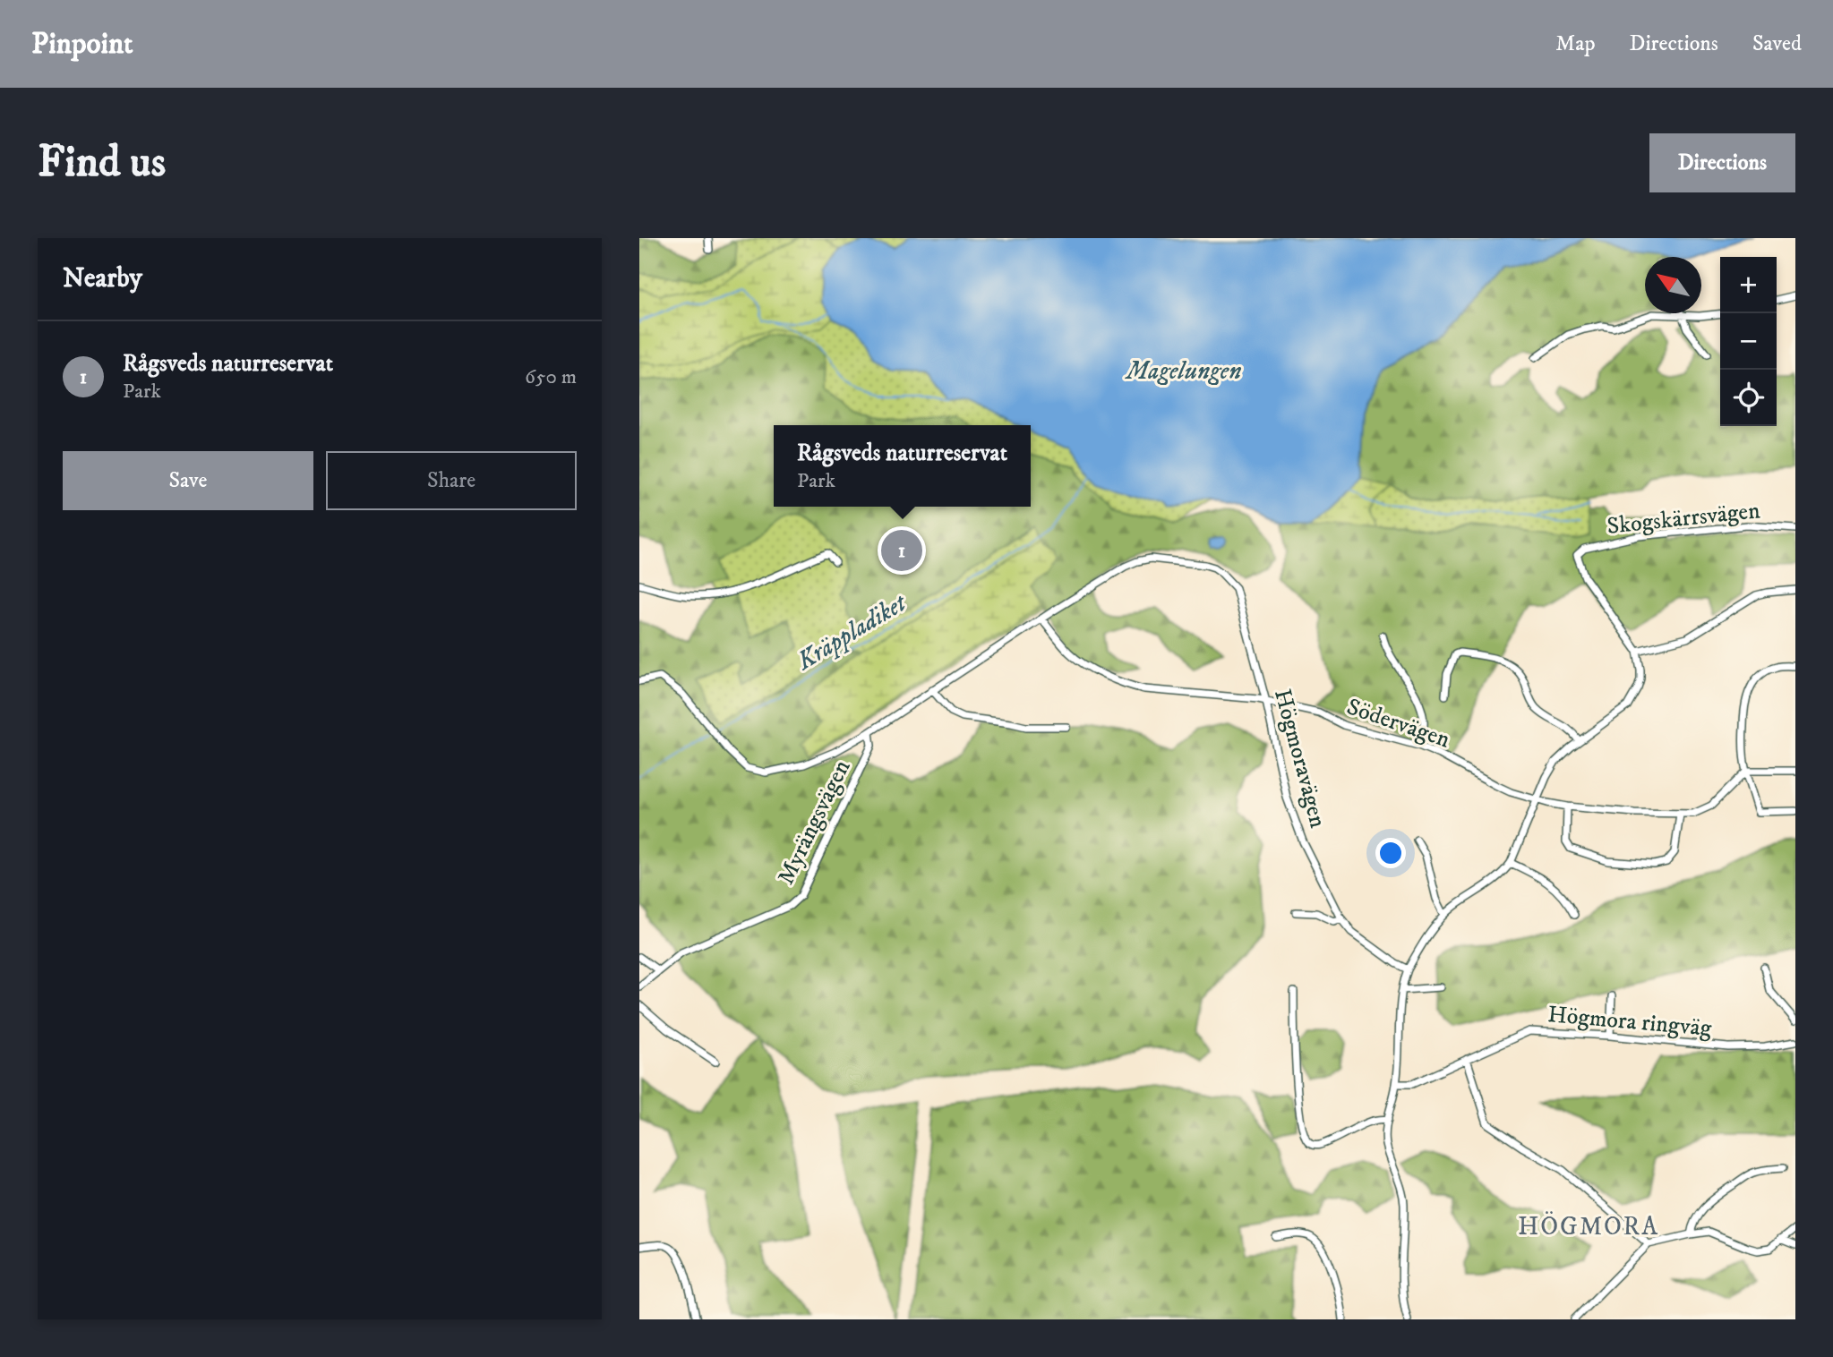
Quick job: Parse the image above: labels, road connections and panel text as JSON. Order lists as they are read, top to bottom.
{
  "streets": {
    "street": [
      "Skogskärrsvägen",
      "Södervägen",
      "Högmoravägen",
      "Myrängsvägen",
      "Högmora ringväg"
    ]
  },
  "crossings": [
    ["Södervägen", "Högmoravägen"],
    ["Högmoravägen", "Myrängsvägen"]
  ],
  "districts": ["HÖGMORA"],
  "water": ["Magelungen", "Kräppladiket"],
  "north": "top left",
  "page": {
    "header": "Pinpoint",
    "nav": ["Map", "Directions", "Saved"],
    "buttons": [
      "Directions",
      ["Save", "Share"]
    ],
    "title": "Find us",
    "heading": "Nearby",
    "map_buttons": ["+", "−"],
    "list": [
      {
        "mark": "1",
        "name": "Rågsveds naturreservat",
        "note": "Park",
        "value": "650 m"
      }
    ],
    "popup": ["Rågsveds naturreservat", "Park"],
    "pins": "1"
  }
}
